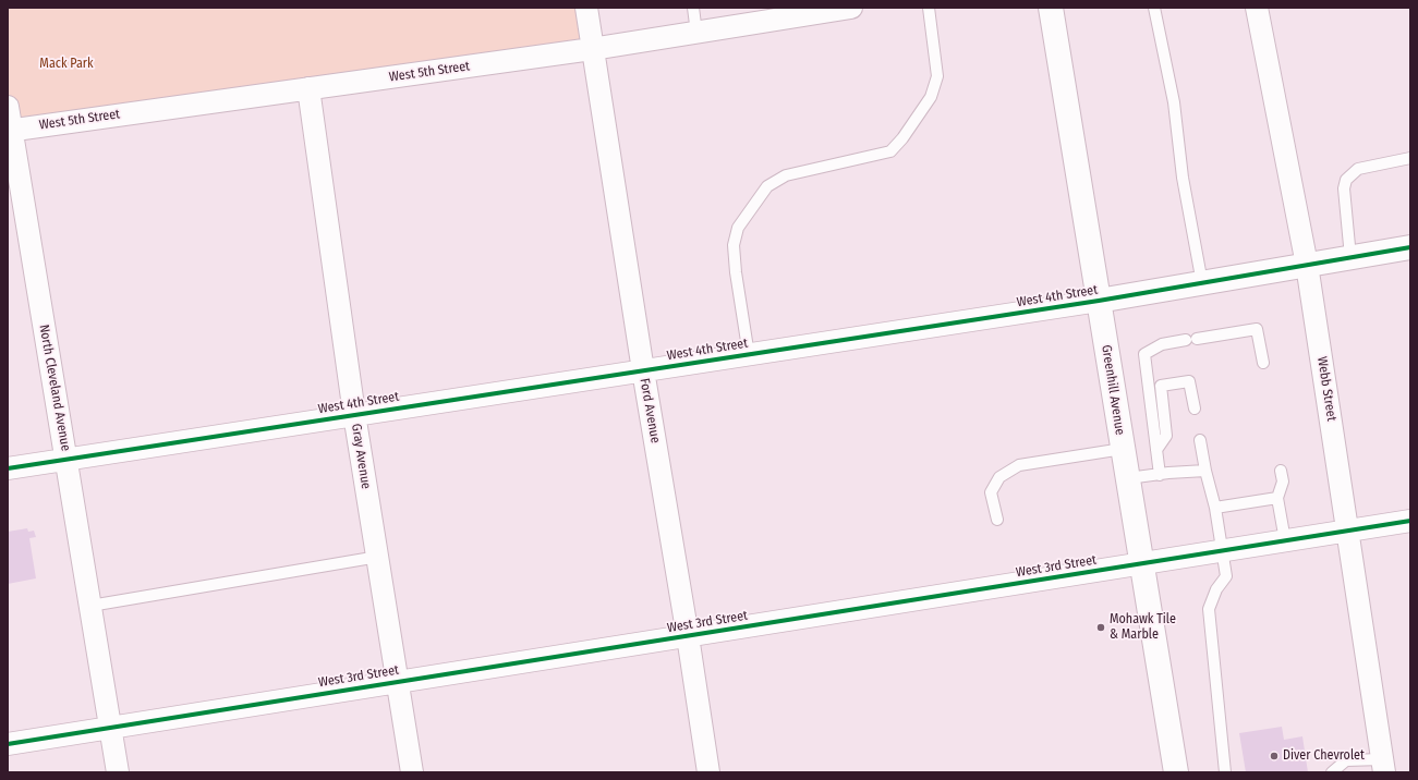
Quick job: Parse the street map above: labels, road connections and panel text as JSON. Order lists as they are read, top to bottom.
{
  "streets": {
    "street": [
      "West 5th Street",
      "West 4th Street",
      "North Cleveland Avenue",
      "Webb Street",
      "Greenhill Avenue",
      "Ford Avenue",
      "Gray Avenue",
      "West 3rd Street"
    ]
  },
  "crossings": [
    ["West 5th Street", "North Cleveland Avenue"],
    ["West 5th Street", "Ford Avenue"],
    ["West 5th Street", "Gray Avenue"],
    ["West 4th Street", "North Cleveland Avenue"],
    ["West 4th Street", "Webb Street"],
    ["West 4th Street", "Greenhill Avenue"],
    ["West 4th Street", "Ford Avenue"],
    ["West 4th Street", "Gray Avenue"],
    ["North Cleveland Avenue", "West 3rd Street"],
    ["Webb Street", "West 3rd Street"],
    ["Greenhill Avenue", "West 3rd Street"],
    ["Ford Avenue", "West 3rd Street"],
    ["Gray Avenue", "West 3rd Street"]
  ],
  "parks": ["Mack Park"],
  "places": ["Mohawk Tile & Marble", "Diver Chevrolet"]
}
